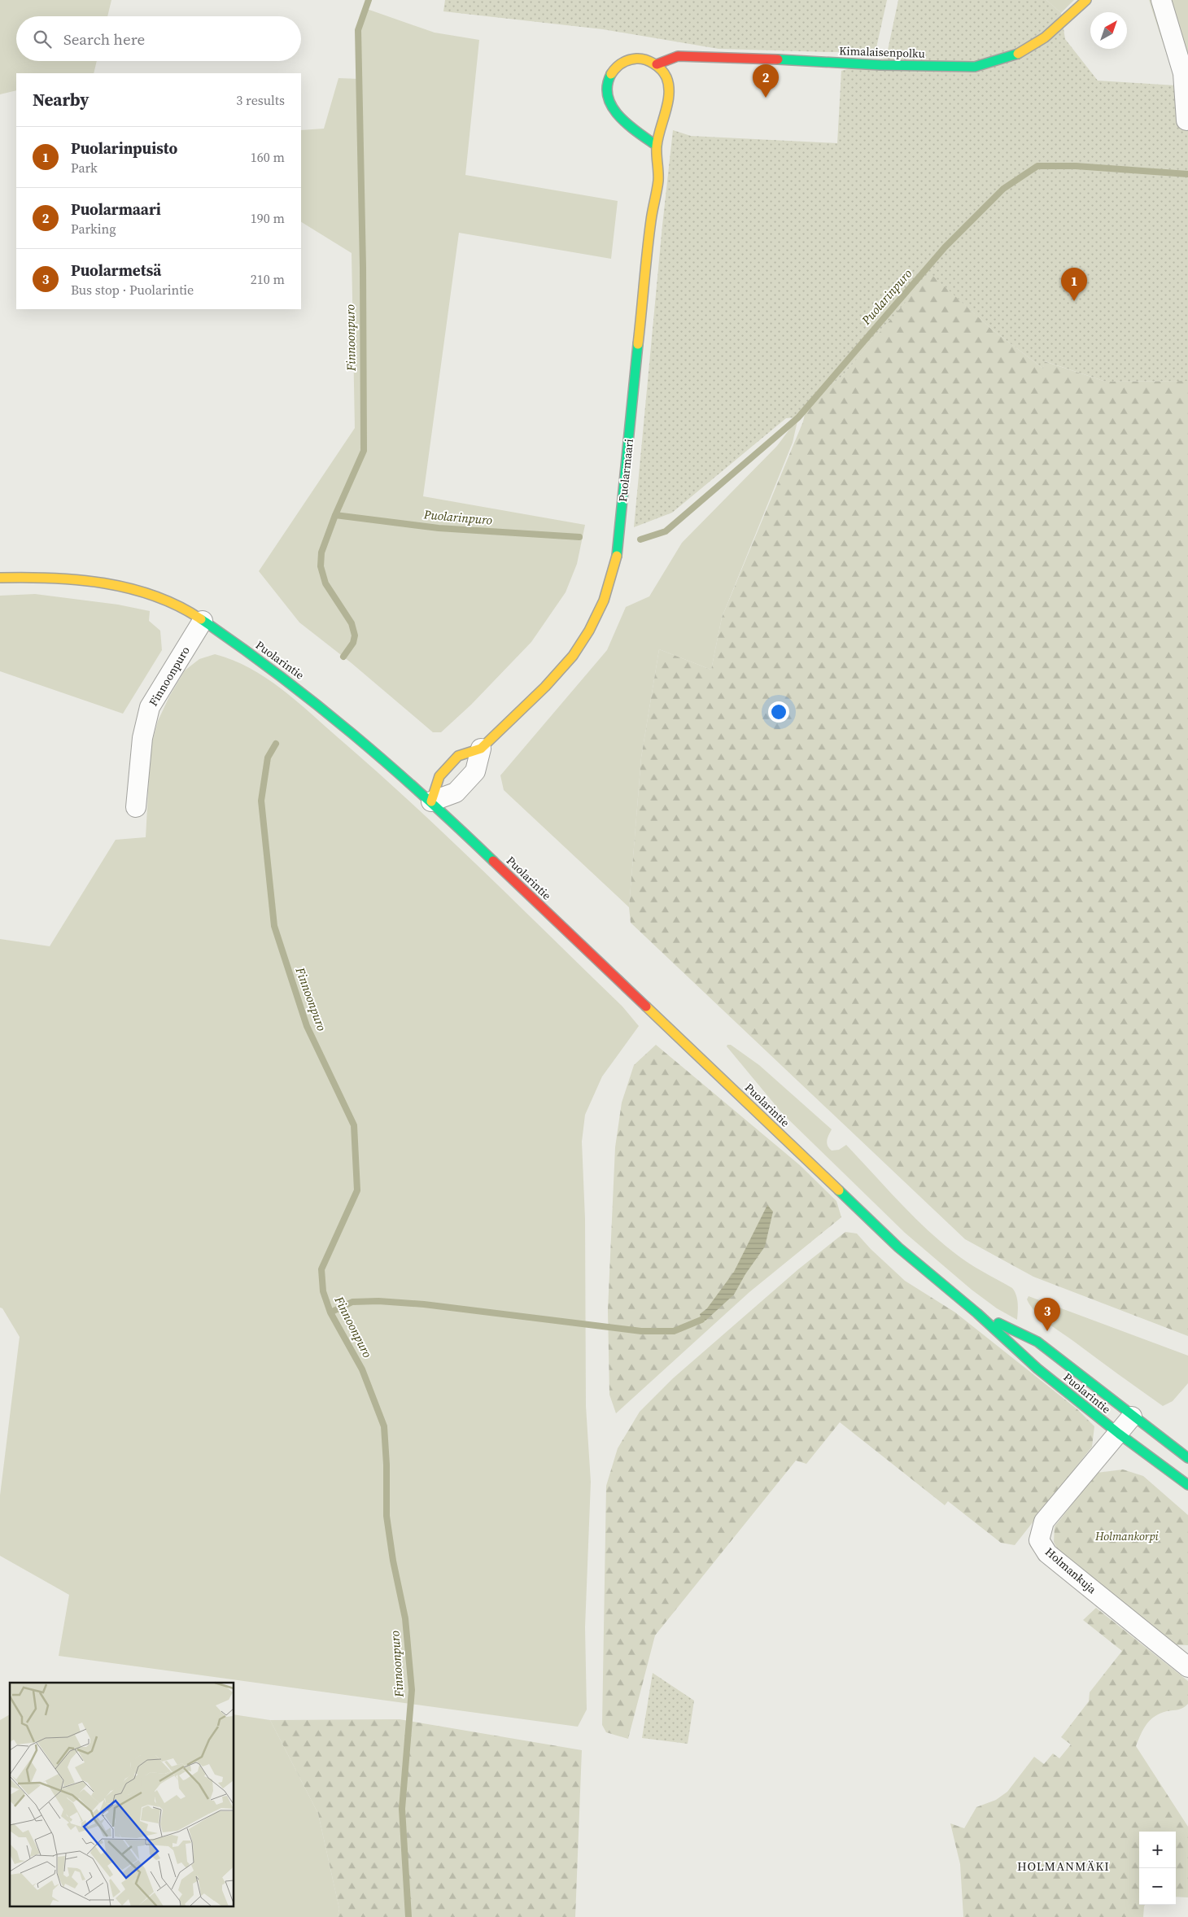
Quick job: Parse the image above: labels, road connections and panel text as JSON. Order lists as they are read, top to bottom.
{
  "streets": {
    "main road": ["Kimalaisenpolku", "Puolarmaari", "Puolarintie"],
    "street": ["Finnoonpuro", "Holmankuja"]
  },
  "crossings": [
    ["Kimalaisenpolku", "Puolarmaari"],
    ["Puolarmaari", "Puolarintie"],
    ["Puolarintie", "Finnoonpuro"],
    ["Puolarintie", "Holmankuja"]
  ],
  "districts": ["HOLMANMÄKI"],
  "water": ["Puolarinpuro", "Finnoonpuro"],
  "parks": ["Holmankorpi"],
  "north": "top right",
  "page": {
    "search": "Search here",
    "pins": ["2", "1", "3"],
    "heading": ["Nearby", "3 results"],
    "list": [
      {
        "mark": "1",
        "name": "Puolarinpuisto",
        "note": "Park",
        "value": "160 m"
      },
      {
        "mark": "2",
        "name": "Puolarmaari",
        "note": "Parking",
        "value": "190 m"
      },
      {
        "mark": "3",
        "name": "Puolarmetsä",
        "note": "Bus stop · Puolarintie",
        "value": "210 m"
      }
    ],
    "map_buttons": ["+", "−"]
  }
}
